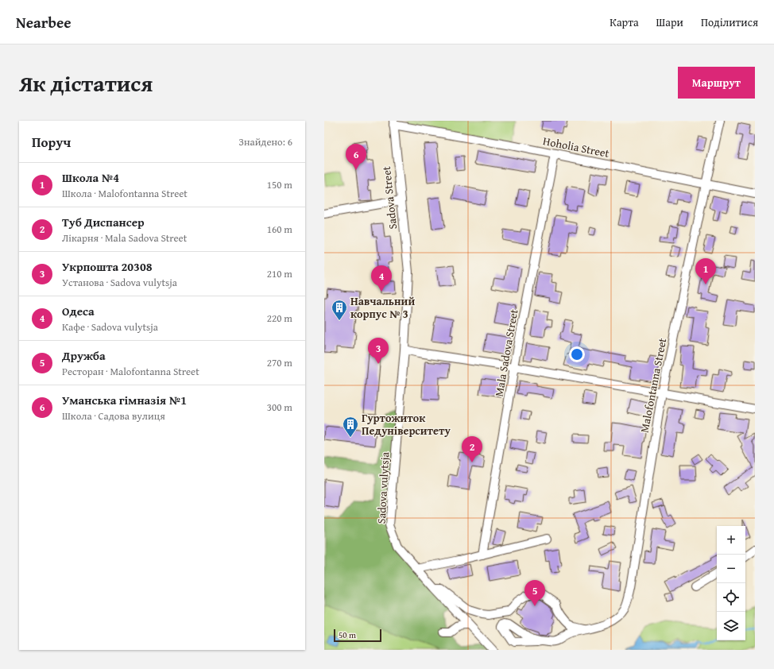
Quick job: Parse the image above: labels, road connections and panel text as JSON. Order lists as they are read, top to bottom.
{
  "streets": {
    "street": [
      "Hoholia Street",
      "Sadova Street",
      "Mala Sadova Street",
      "Malofontanna Street",
      "Sadova vulytsja"
    ]
  },
  "crossings": [
    ["Hoholia Street", "Sadova Street"],
    ["Hoholia Street", "Mala Sadova Street"],
    ["Hoholia Street", "Malofontanna Street"],
    ["Sadova Street", "Sadova vulytsja"]
  ],
  "places": {
    "building": ["Навчальний корпус № 3", "Гуртожиток Педуніверситету"]
  },
  "scale_bar": "50 m",
  "page": {
    "header": "Nearbee",
    "nav": ["Карта", "Шари", "Поділитися"],
    "title": "Як дістатися",
    "buttons": "Маршрут",
    "heading": ["Поруч", "Знайдено: 6"],
    "pins": [
      "6",
      "1",
      "4",
      "3",
      "2",
      "5"
    ],
    "list": [
      {
        "mark": "1",
        "name": "Школа №4",
        "note": "Школа · Malofontanna Street",
        "value": "150 m"
      },
      {
        "mark": "2",
        "name": "Туб Диспансер",
        "note": "Лікарня · Mala Sadova Street",
        "value": "160 m"
      },
      {
        "mark": "3",
        "name": "Укрпошта 20308",
        "note": "Установа · Sadova vulytsja",
        "value": "210 m"
      },
      {
        "mark": "4",
        "name": "Одеса",
        "note": "Кафе · Sadova vulytsja",
        "value": "220 m"
      },
      {
        "mark": "5",
        "name": "Дружба",
        "note": "Ресторан · Malofontanna Street",
        "value": "270 m"
      },
      {
        "mark": "6",
        "name": "Уманська гімназія №1",
        "note": "Школа · Садова вулиця",
        "value": "300 m"
      }
    ],
    "map_buttons": ["+", "−"],
    "scale": "50 m"
  }
}
